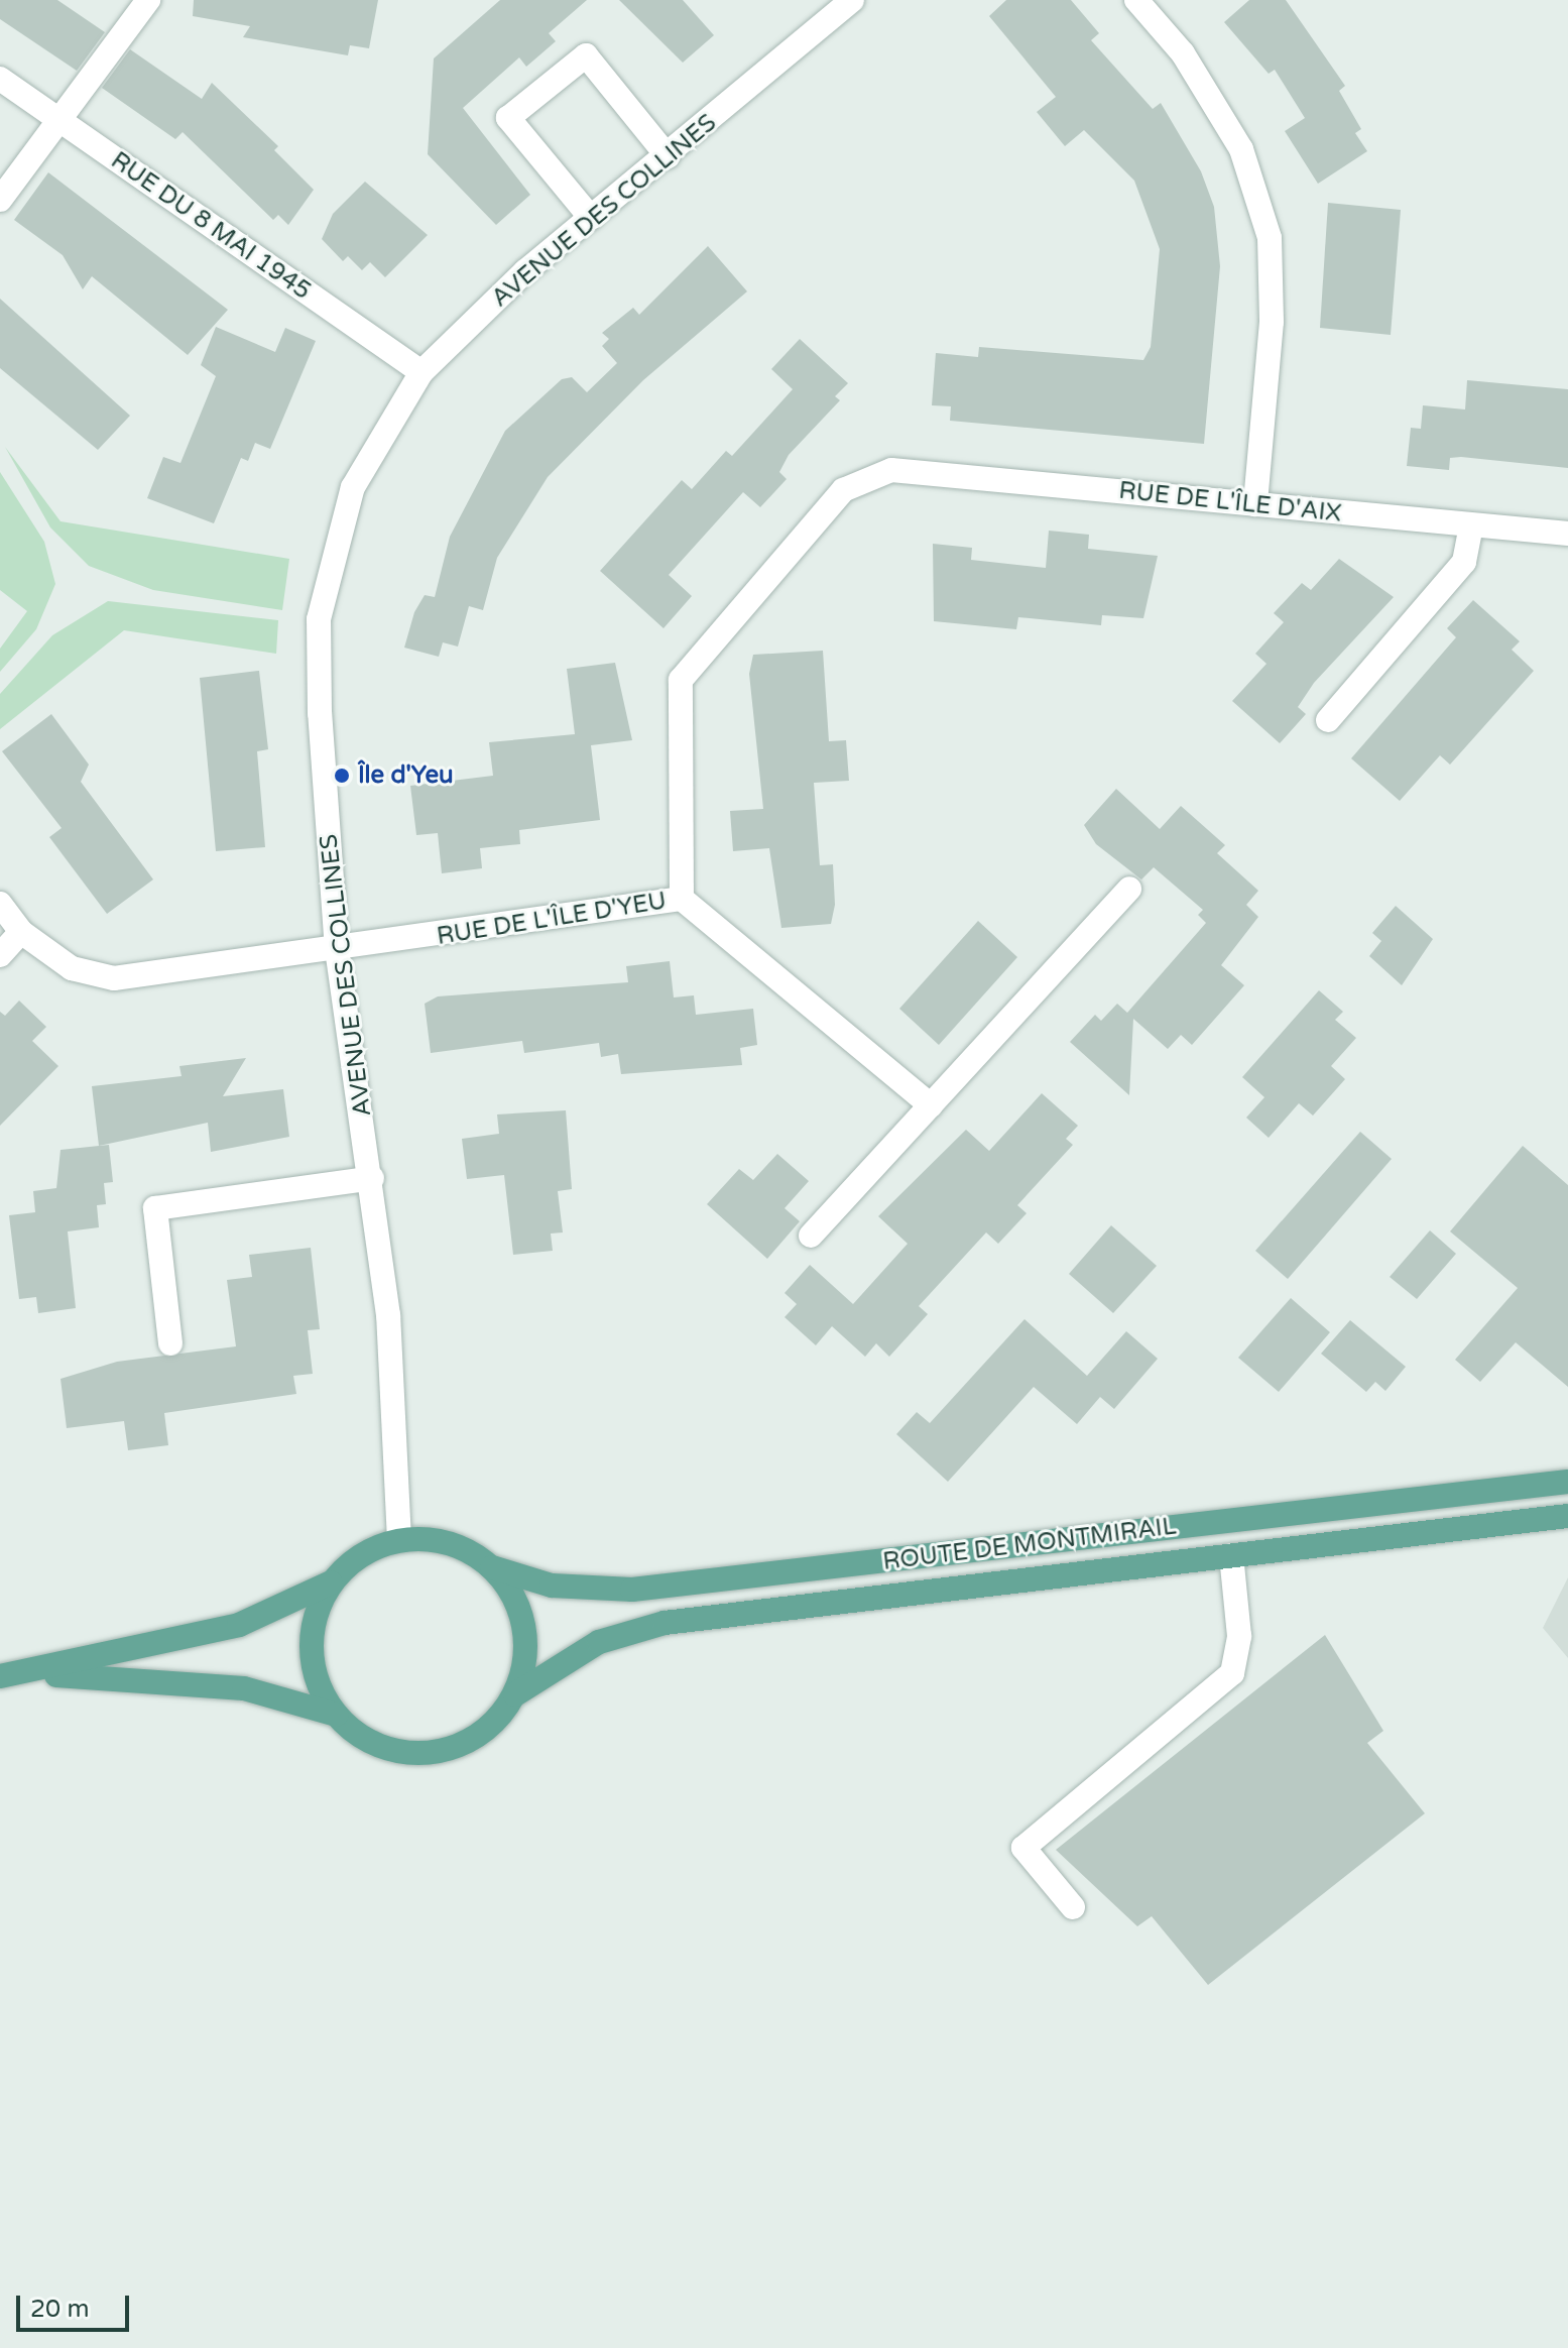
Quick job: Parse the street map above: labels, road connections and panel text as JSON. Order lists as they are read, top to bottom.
{
  "streets": {
    "main road": ["ROUTE DE MONTMIRAIL"],
    "street": [
      "AVENUE DES COLLINES",
      "RUE DU 8 MAI 1945",
      "RUE DE L'ÎLE D'AIX",
      "RUE DE L'ÎLE D'YEU"
    ]
  },
  "crossings": [
    ["AVENUE DES COLLINES", "RUE DU 8 MAI 1945"],
    ["AVENUE DES COLLINES", "RUE DE L'ÎLE D'YEU"],
    ["AVENUE DES COLLINES", "ROUTE DE MONTMIRAIL"],
    ["RUE DE L'ÎLE D'AIX", "RUE DE L'ÎLE D'YEU"]
  ],
  "places": ["Île d'Yeu"],
  "scale_bar": "20 m"
}
